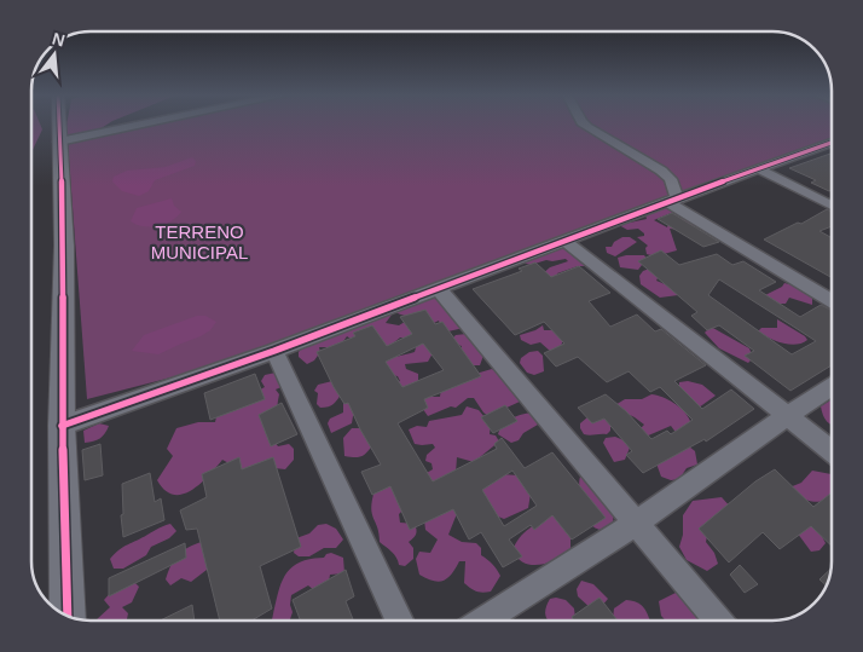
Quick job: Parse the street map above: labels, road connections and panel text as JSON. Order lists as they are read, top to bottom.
{
  "parks": ["TERRENO MUNICIPAL"],
  "north": "top"
}
